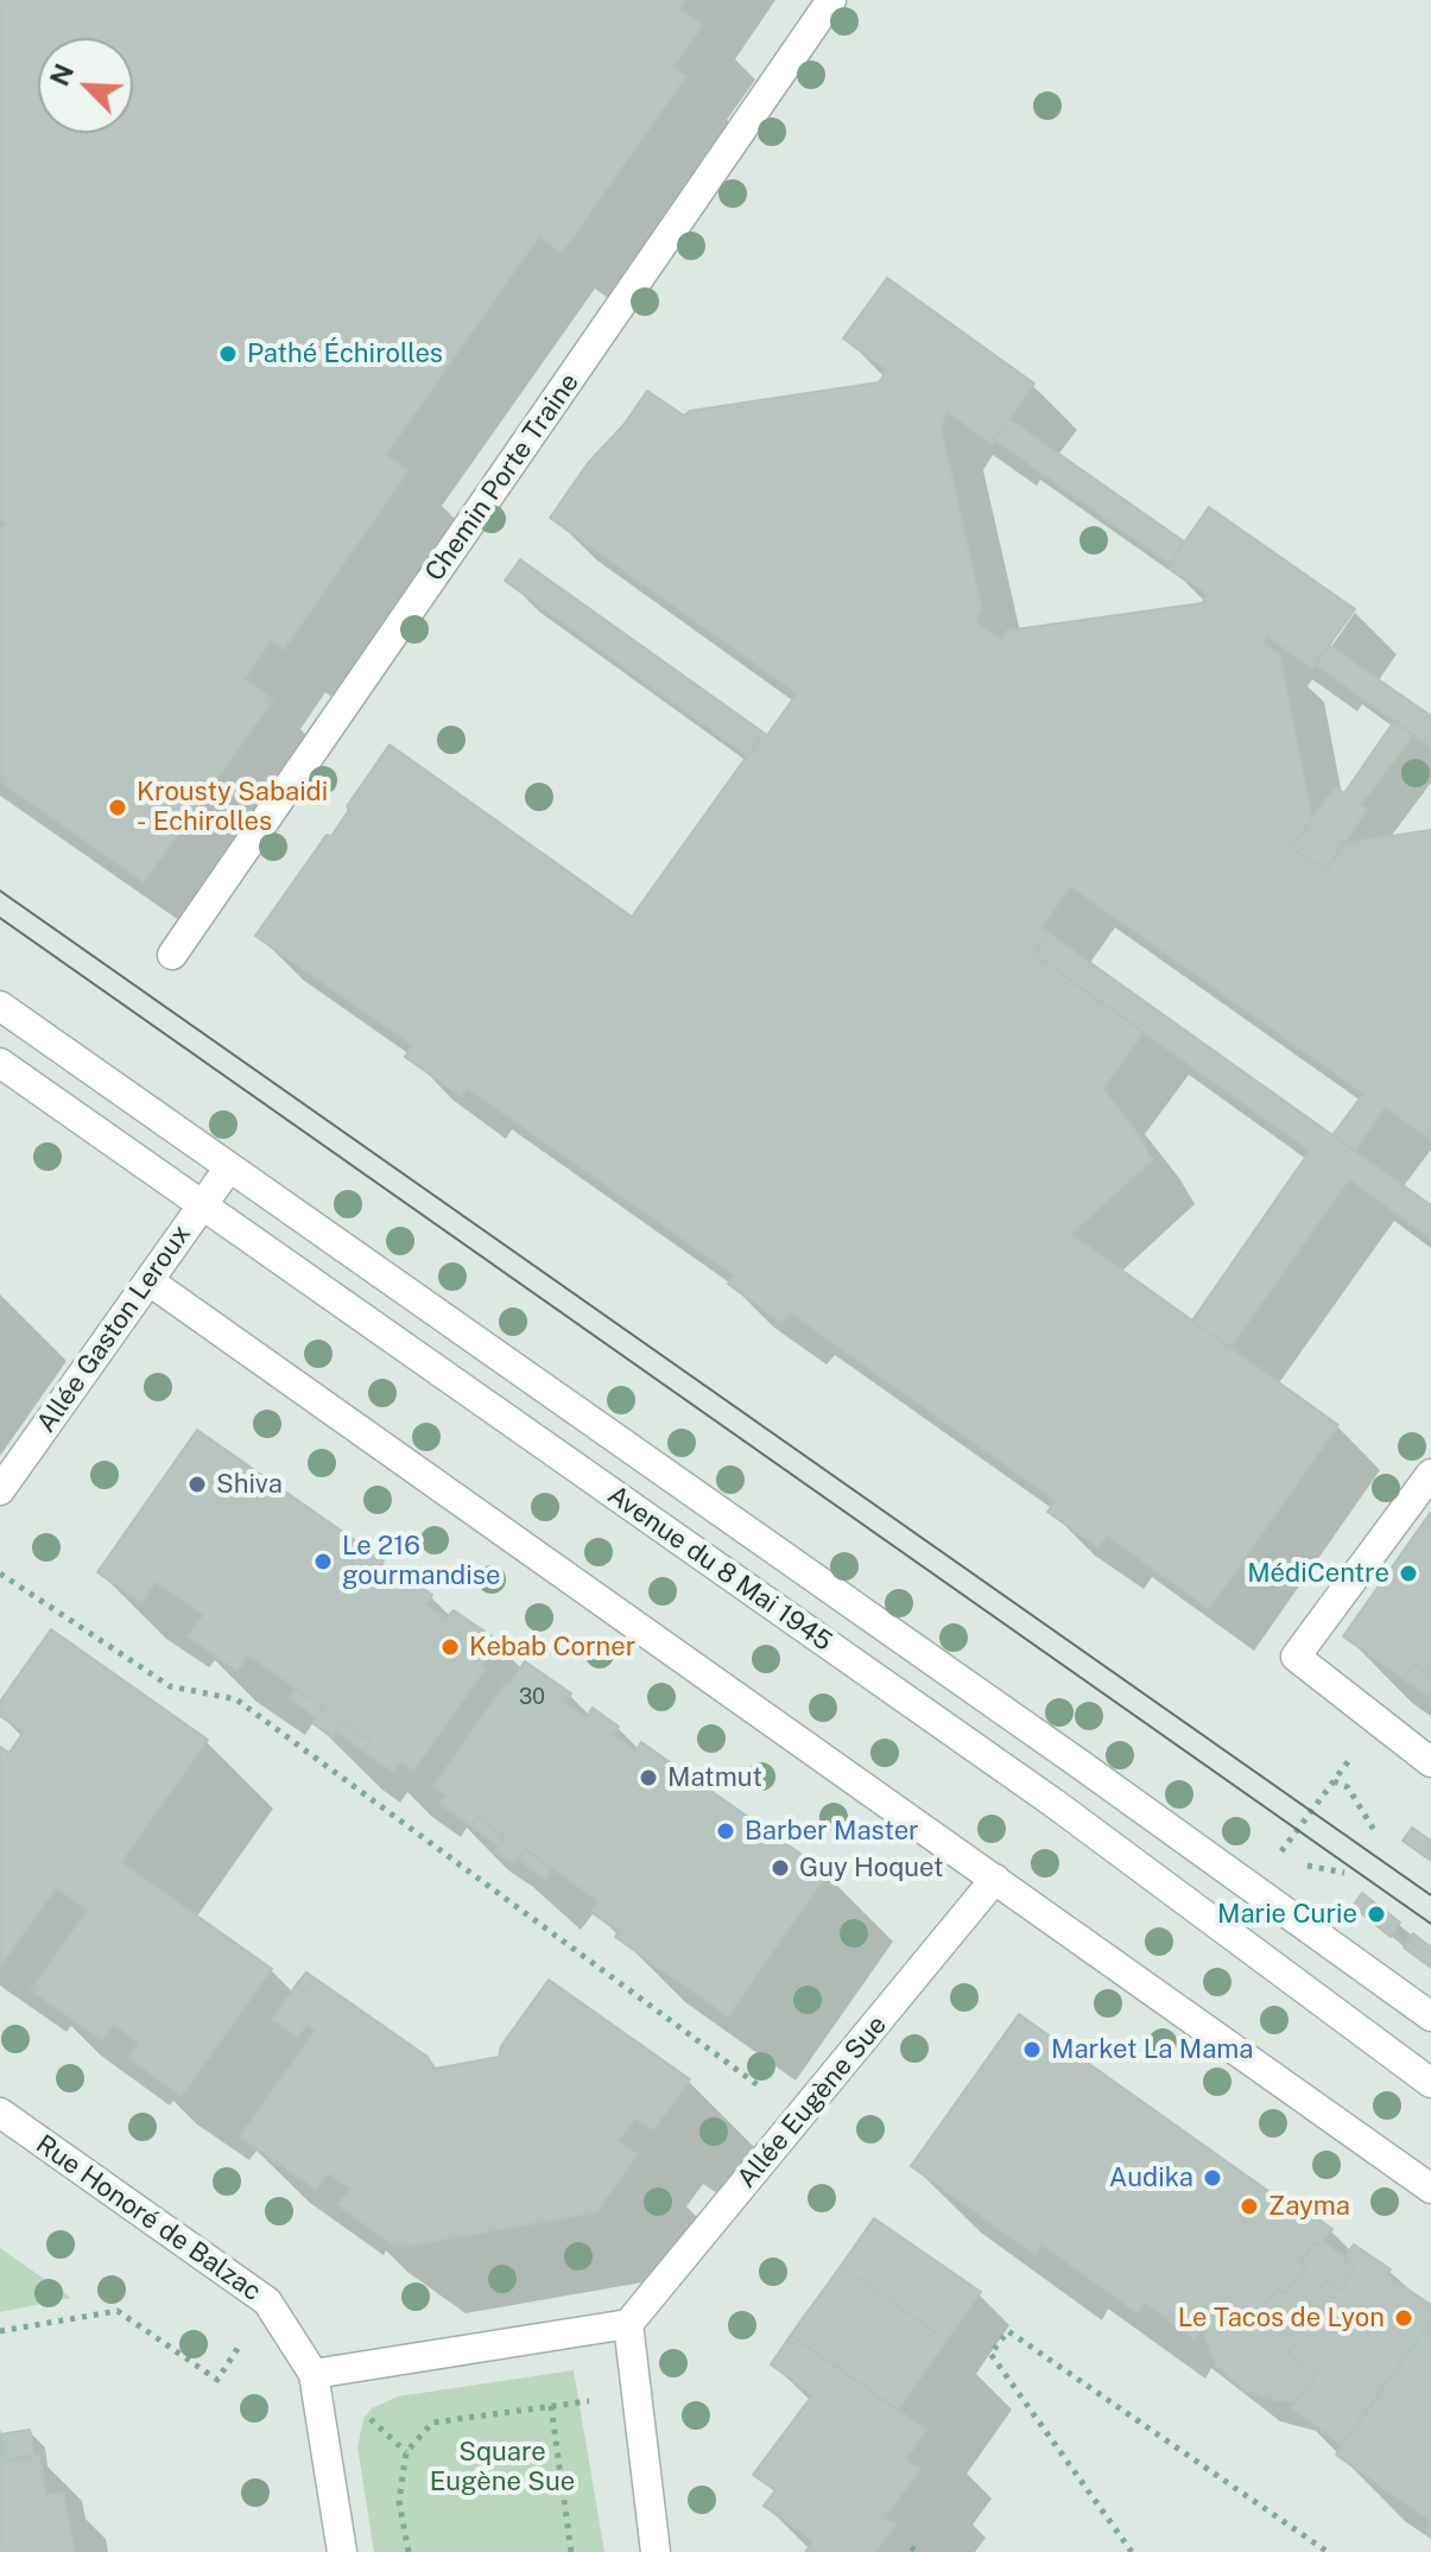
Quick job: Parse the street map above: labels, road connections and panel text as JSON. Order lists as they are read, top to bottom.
{
  "streets": {
    "street": [
      "Chemin Porte Traine",
      "Allée Gaston Leroux",
      "Avenue du 8 Mai 1945",
      "Allée Eugène Sue",
      "Rue Honoré de Balzac"
    ]
  },
  "crossings": [
    ["Allée Gaston Leroux", "Avenue du 8 Mai 1945"]
  ],
  "parks": ["Square Eugène Sue"],
  "places": [
    "Pathé Échirolles",
    "Krousty Sabaidi - Echirolles",
    "Shiva",
    "Le 216 gourmandise",
    "MédiCentre",
    "Kebab Corner",
    "Matmut",
    "Barber Master",
    "Guy Hoquet",
    "Marie Curie",
    "Market La Mama",
    "Audika",
    "Zayma",
    "Le Tacos de Lyon"
  ],
  "house_numbers": ["30"],
  "north": "top left"
}
